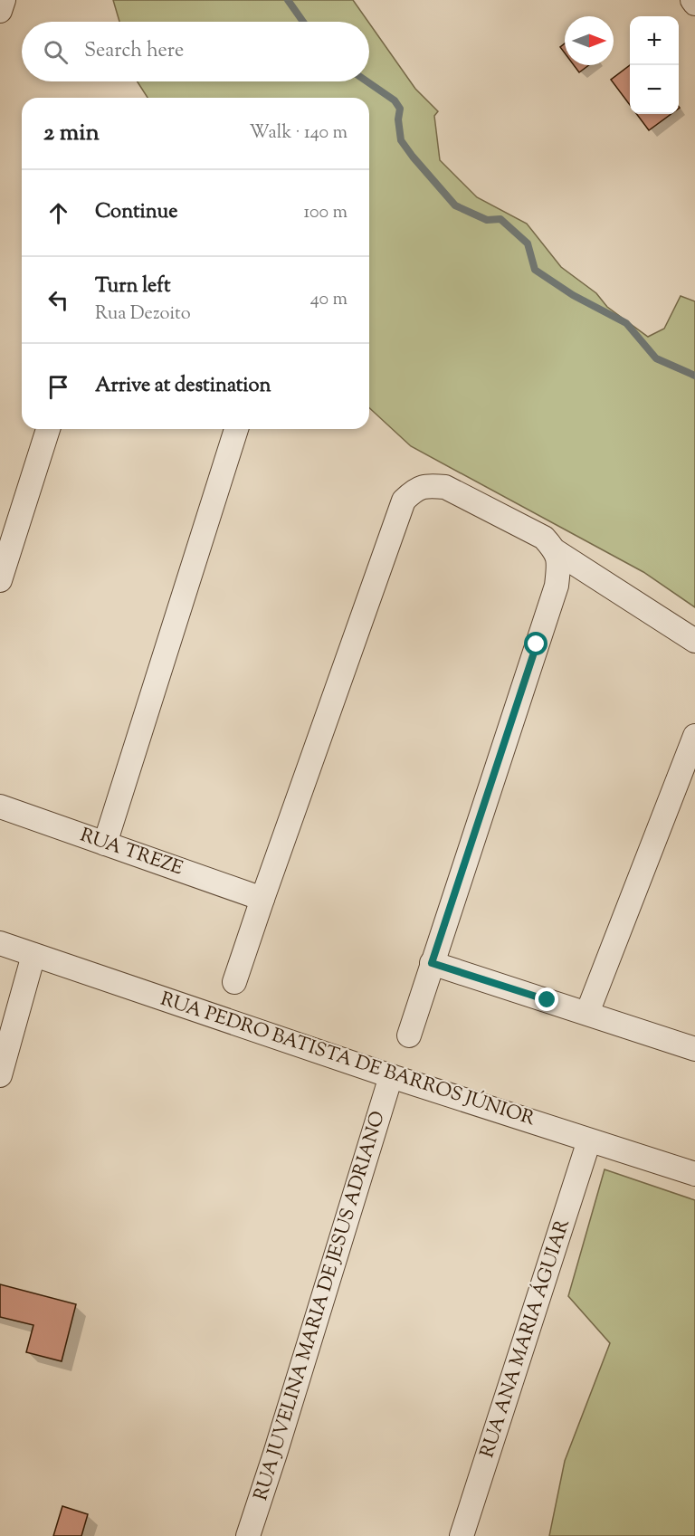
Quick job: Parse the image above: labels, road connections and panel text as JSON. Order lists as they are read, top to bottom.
{
  "streets": {
    "street": [
      "RUA TREZE",
      "RUA PEDRO BATISTA DE BARROS JÚNIOR",
      "RUA JUVELINA MARIA DE JESUS ADRIANO",
      "RUA ANA MARIA ÁGUIAR"
    ]
  },
  "crossings": [
    ["RUA PEDRO BATISTA DE BARROS JÚNIOR", "RUA JUVELINA MARIA DE JESUS ADRIANO"],
    ["RUA PEDRO BATISTA DE BARROS JÚNIOR", "RUA ANA MARIA ÁGUIAR"]
  ],
  "north": "right",
  "page": {
    "map_buttons": ["+", "−"],
    "search": "Search here",
    "heading": ["2 min", "Walk · 140 m"],
    "list": [
      ["Continue", "100 m"],
      ["Turn left", "Rua Dezoito", "40 m"],
      "Arrive at destination"
    ]
  }
}
